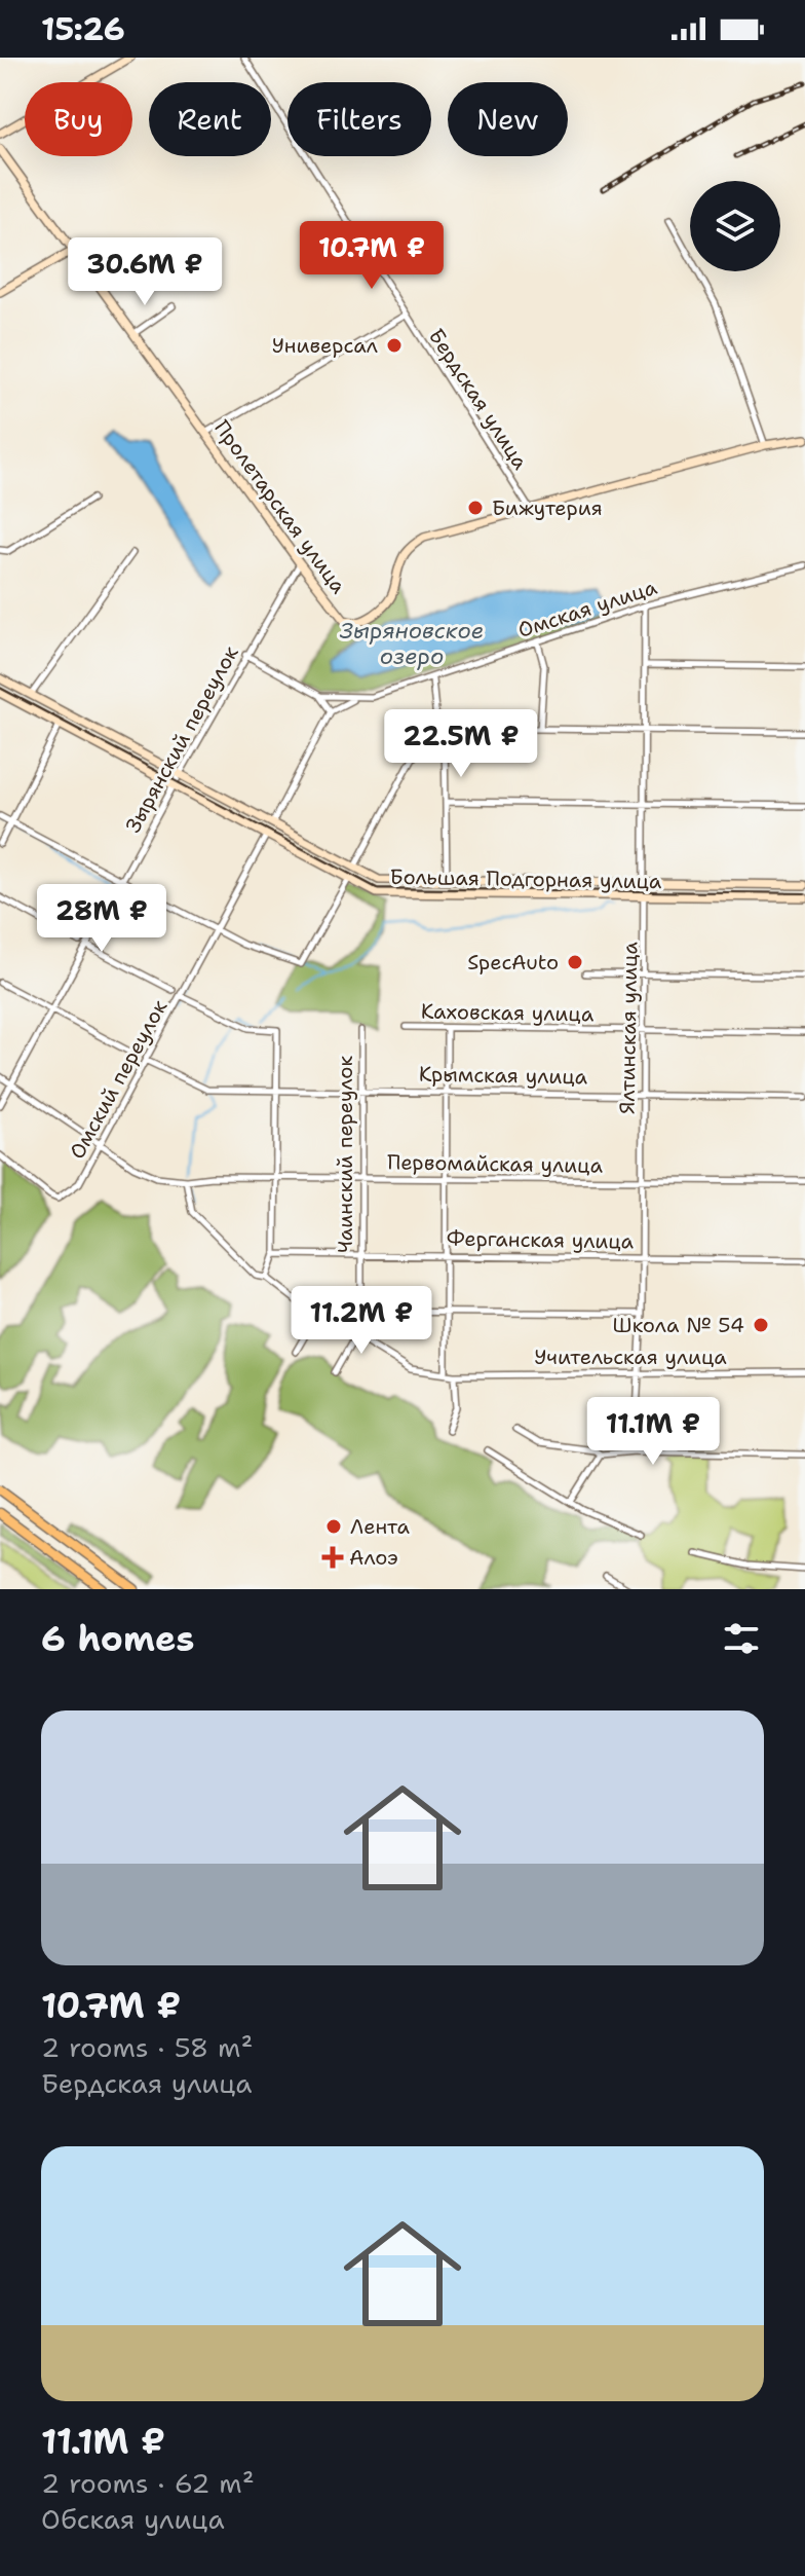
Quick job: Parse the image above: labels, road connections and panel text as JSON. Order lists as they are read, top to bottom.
{
  "streets": {
    "main road": ["Пролетарская улица", "Большая Подгорная улица"],
    "street": [
      "Бердская улица",
      "Омская улица",
      "Зырянский переулок",
      "Каховская улица",
      "Ялтинская улица",
      "Крымская улица",
      "Омский переулок",
      "Чаинский переулок",
      "Первомайская улица",
      "Ферганская улица",
      "Учительская улица"
    ]
  },
  "crossings": [
    ["Бердская улица", "Пролетарская улица"],
    ["Пролетарская улица", "Зырянский переулок"],
    ["Омская улица", "Зырянский переулок"],
    ["Омская улица", "Ялтинская улица"],
    ["Зырянский переулок", "Большая Подгорная улица"],
    ["Зырянский переулок", "Первомайская улица"],
    ["Большая Подгорная улица", "Ялтинская улица"],
    ["Большая Подгорная улица", "Омский переулок"],
    ["Каховская улица", "Ялтинская улица"],
    ["Ялтинская улица", "Крымская улица"],
    ["Ялтинская улица", "Первомайская улица"],
    ["Ялтинская улица", "Ферганская улица"],
    ["Ялтинская улица", "Учительская улица"],
    ["Крымская улица", "Омский переулок"],
    ["Крымская улица", "Чаинский переулок"],
    ["Омский переулок", "Первомайская улица"],
    ["Чаинский переулок", "Первомайская улица"],
    ["Чаинский переулок", "Ферганская улица"]
  ],
  "water": ["Зыряновское озеро"],
  "places": {
    "other": [
      "Универсал",
      "Бижутерия",
      "SpecAuto",
      "Школа № 54",
      "Лента"
    ],
    "health": ["Алоэ"]
  },
  "page": {
    "status": "15:26",
    "chip": [
      "Buy",
      "Rent",
      "Filters",
      "New"
    ],
    "price": [
      "10.7M ₽",
      "30.6M ₽",
      "22.5M ₽",
      "28M ₽",
      "11.2M ₽",
      "11.1M ₽"
    ],
    "heading": "6 homes",
    "list": [
      {
        "name": "10.7M ₽",
        "note": "2 rooms · 58 m² · Бердская улица"
      },
      {
        "name": "11.1M ₽",
        "note": "2 rooms · 62 m² · Обская улица"
      }
    ]
  }
}
